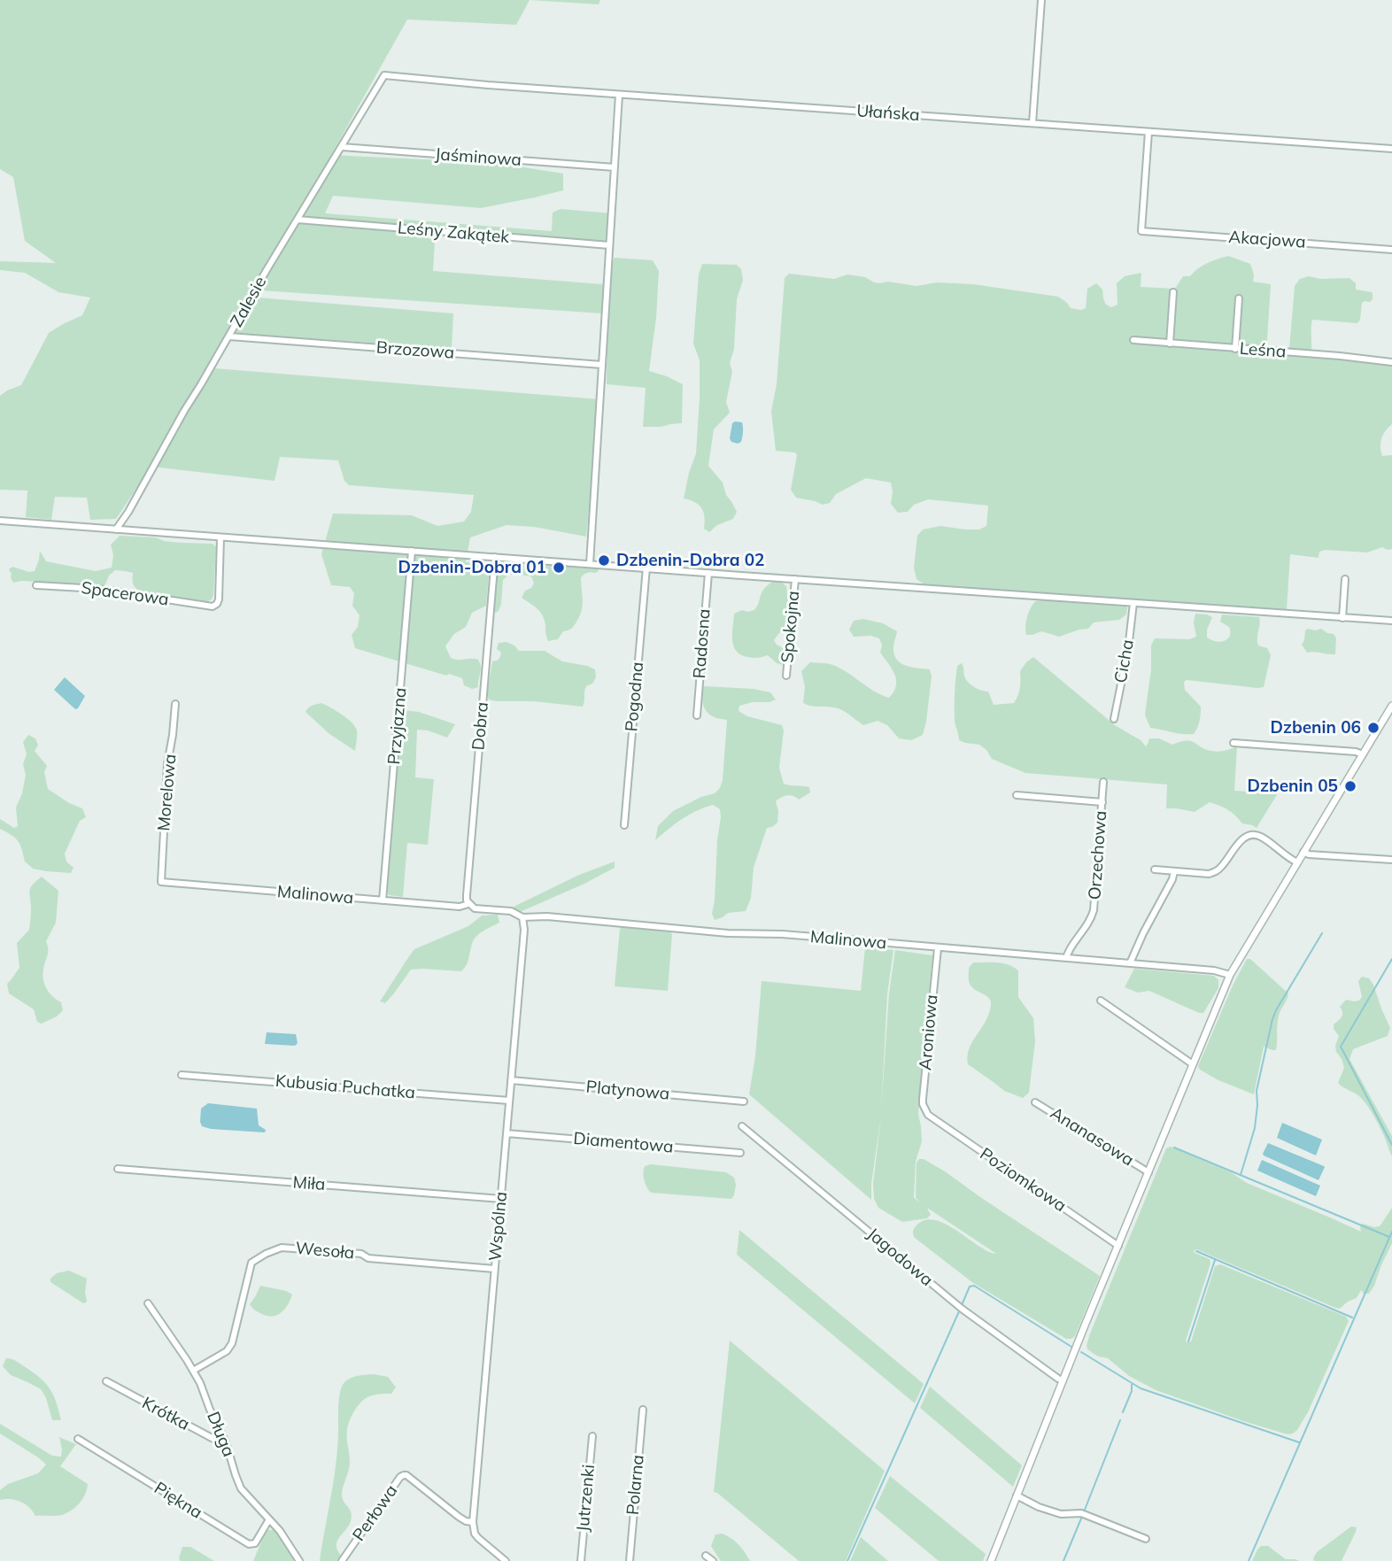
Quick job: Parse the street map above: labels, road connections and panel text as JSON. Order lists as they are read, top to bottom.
{
  "streets": {
    "street": [
      "Ułańska",
      "Jaśminowa",
      "Leśny Zakątek",
      "Akacjowa",
      "Zalesie",
      "Brzozowa",
      "Leśna",
      "Spacerowa",
      "Spokojna",
      "Radosna",
      "Cicha",
      "Pogodna",
      "Przyjazna",
      "Dobra",
      "Morelowa",
      "Orzechowa",
      "Malinowa",
      "Aroniowa",
      "Kubusia Puchatka",
      "Platynowa",
      "Ananasowa",
      "Diamentowa",
      "Poziomkowa",
      "Miła",
      "Wspólna",
      "Wesoła",
      "Jagodowa",
      "Krótka",
      "Długa",
      "Polarna",
      "Jutrzenki",
      "Piękna",
      "Perłowa"
    ]
  },
  "crossings": [
    ["Ułańska", "Akacjowa"],
    ["Ułańska", "Zalesie"],
    ["Jaśminowa", "Zalesie"],
    ["Leśny Zakątek", "Zalesie"],
    ["Zalesie", "Brzozowa"],
    ["Przyjazna", "Malinowa"],
    ["Dobra", "Malinowa"],
    ["Morelowa", "Malinowa"],
    ["Orzechowa", "Malinowa"],
    ["Malinowa", "Aroniowa"],
    ["Malinowa", "Wspólna"],
    ["Aroniowa", "Poziomkowa"],
    ["Kubusia Puchatka", "Wspólna"],
    ["Platynowa", "Wspólna"],
    ["Diamentowa", "Wspólna"],
    ["Miła", "Wspólna"],
    ["Wspólna", "Wesoła"],
    ["Wspólna", "Perłowa"],
    ["Wesoła", "Długa"],
    ["Krótka", "Długa"],
    ["Długa", "Piękna"]
  ],
  "places": [
    "Dzbenin-Dobra 02",
    "Dzbenin-Dobra 01",
    "Dzbenin 06",
    "Dzbenin 05"
  ]
}
